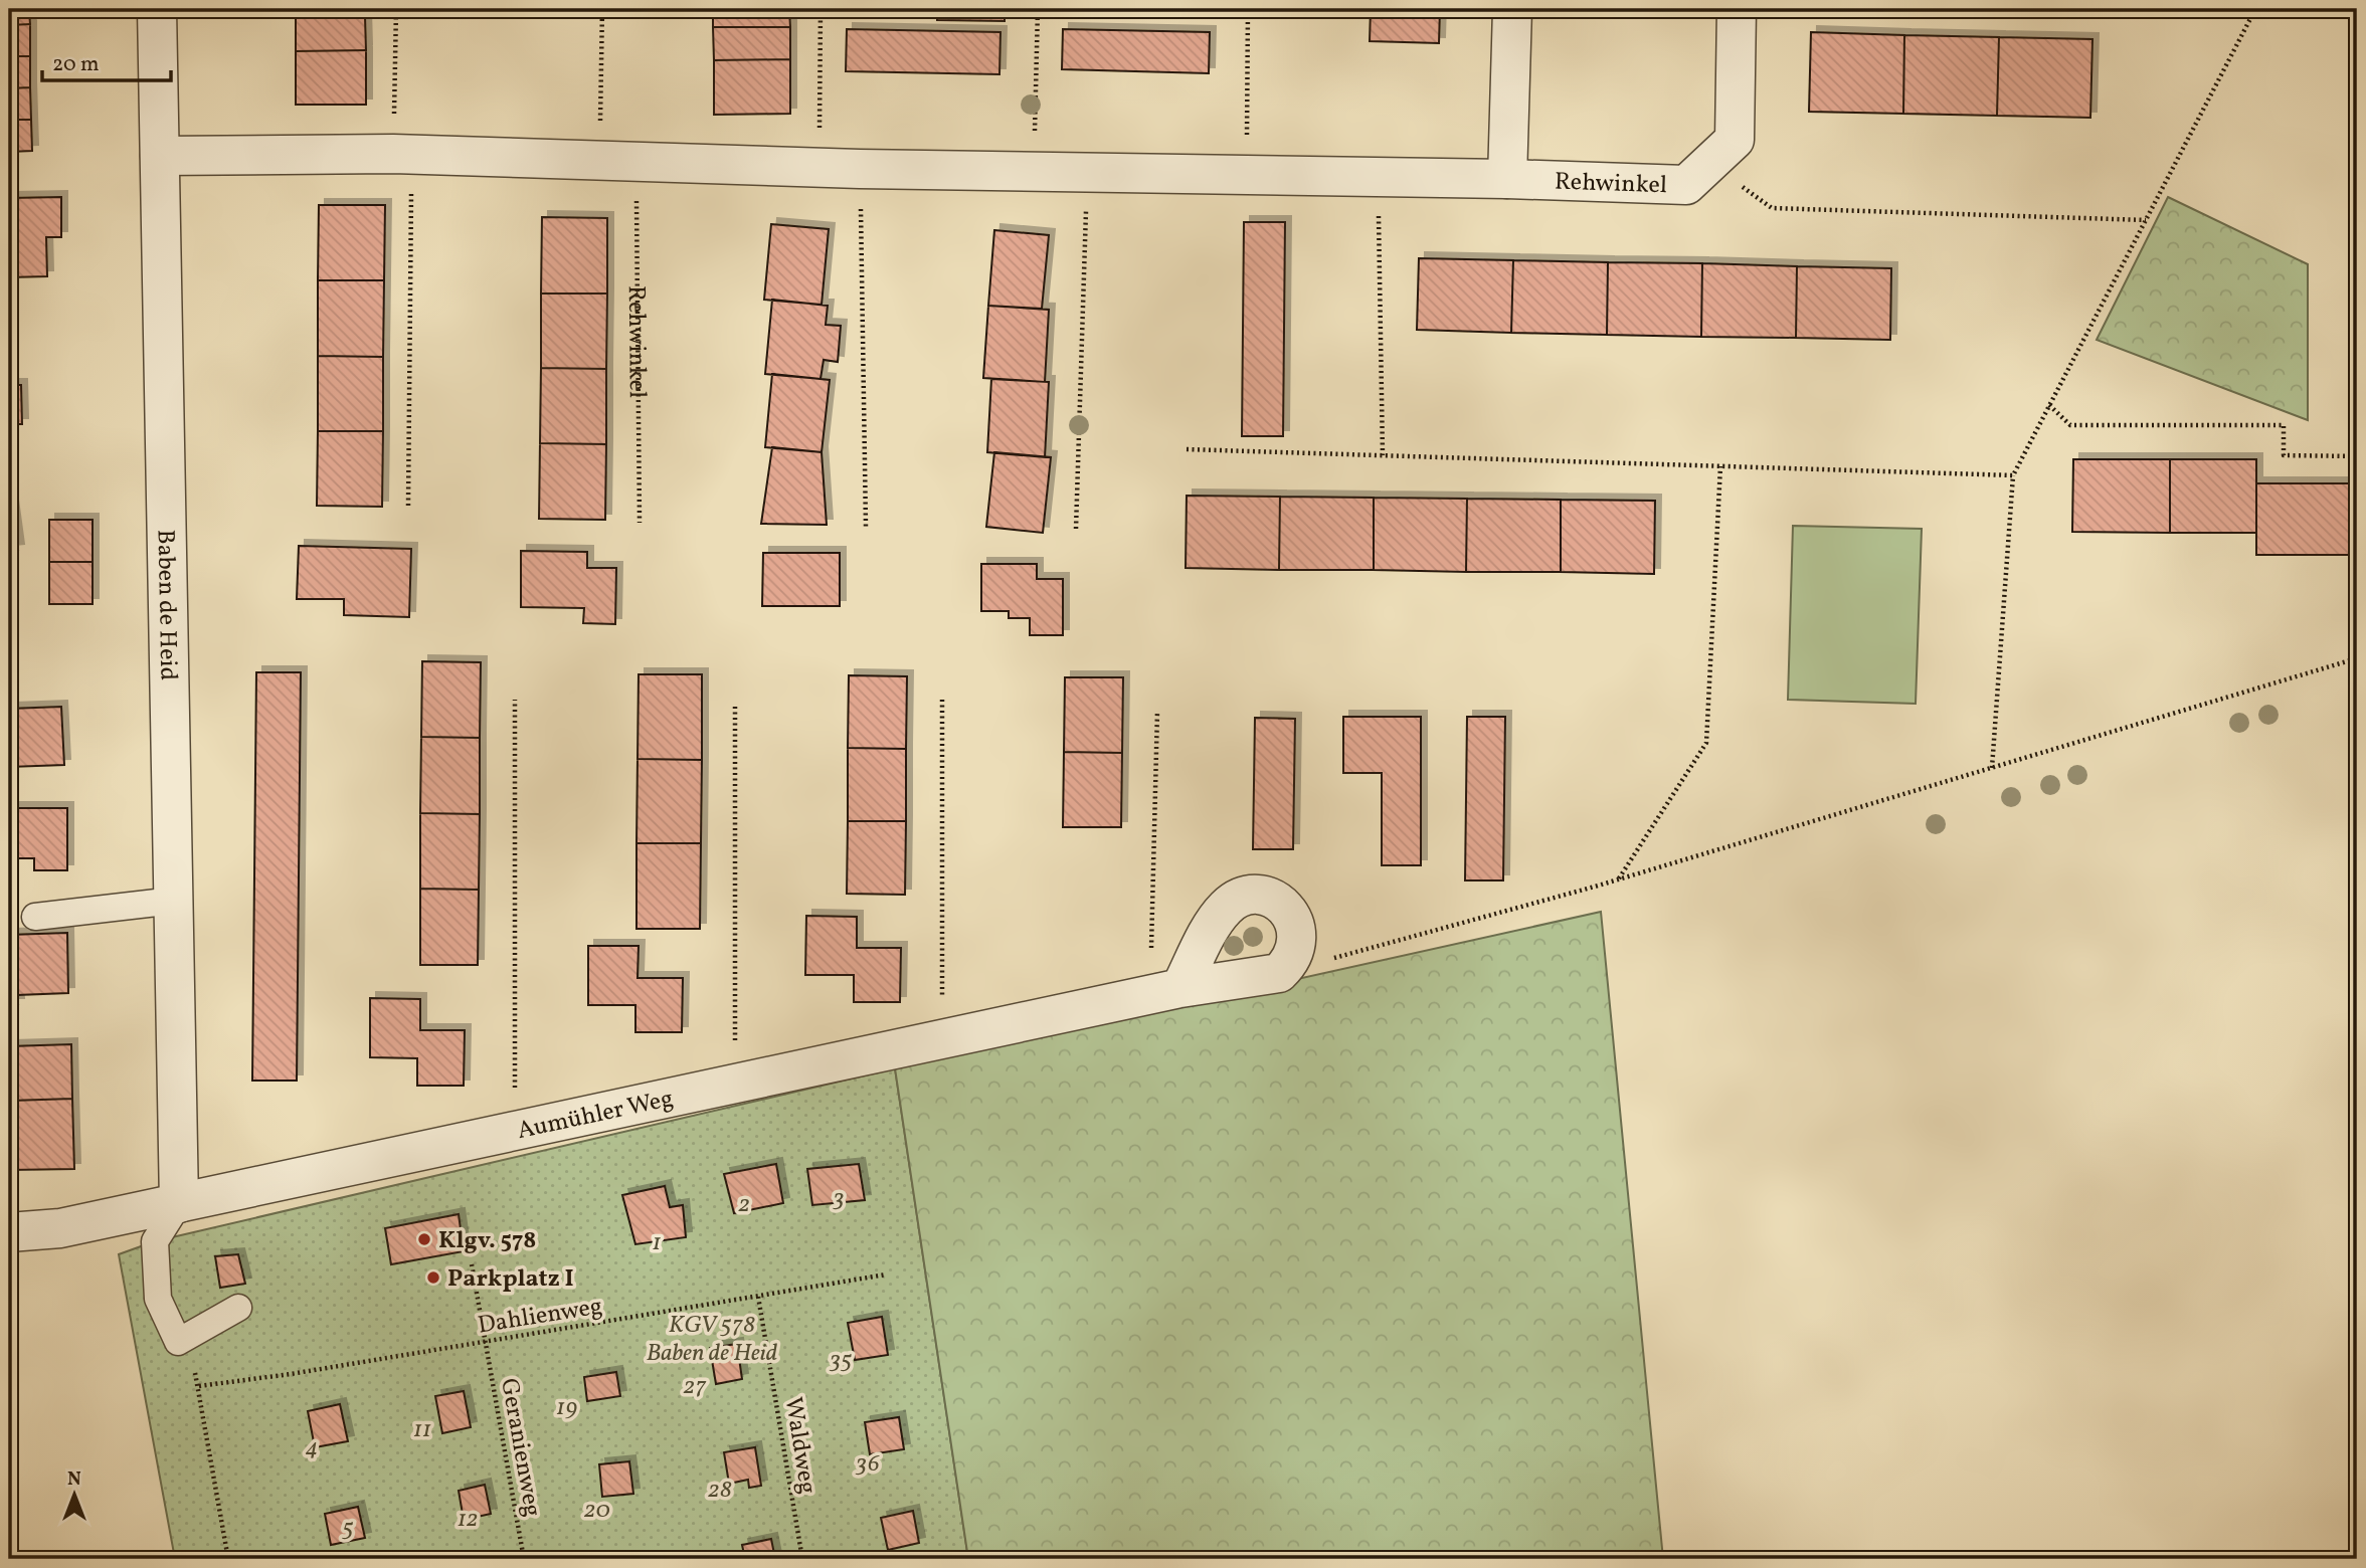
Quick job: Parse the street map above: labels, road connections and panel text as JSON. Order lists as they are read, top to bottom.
{
  "streets": {
    "street": ["Rehwinkel", "Baben de Heid", "Aumühler Weg"],
    "path": ["Dahlienweg", "Waldweg", "Geranienweg"]
  },
  "crossings": [
    ["Rehwinkel", "Baben de Heid"],
    ["Baben de Heid", "Aumühler Weg"],
    ["Dahlienweg", "Waldweg"],
    ["Dahlienweg", "Geranienweg"]
  ],
  "parks": [
    "3",
    "2",
    "1",
    "KGV 578 Baben de Heid",
    "35",
    "27",
    "19",
    "11",
    "4",
    "36",
    "28",
    "20",
    "12",
    "5"
  ],
  "places": ["Klgv. 578", "Parkplatz I"],
  "scale_bar": "20 m",
  "north": "top"
}
